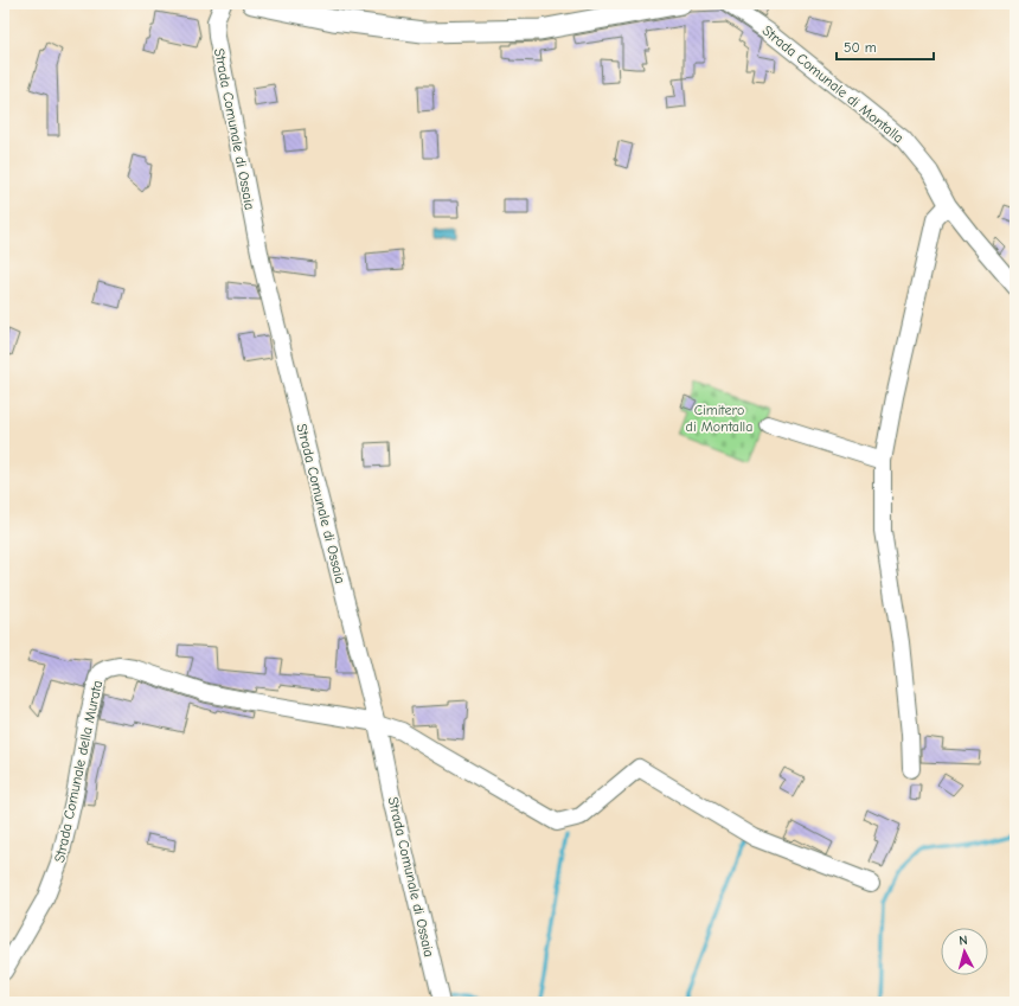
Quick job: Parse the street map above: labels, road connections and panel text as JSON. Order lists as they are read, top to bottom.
{
  "streets": {
    "street": ["Strada Comunale di Montalla", "Strada Comunale di Ossaia", "Strada Comunale della Murata"]
  },
  "crossings": [
    ["Strada Comunale di Ossaia", "Strada Comunale della Murata"]
  ],
  "parks": ["Cimitero di Montalla"],
  "scale_bar": "50 m",
  "north": "top"
}
